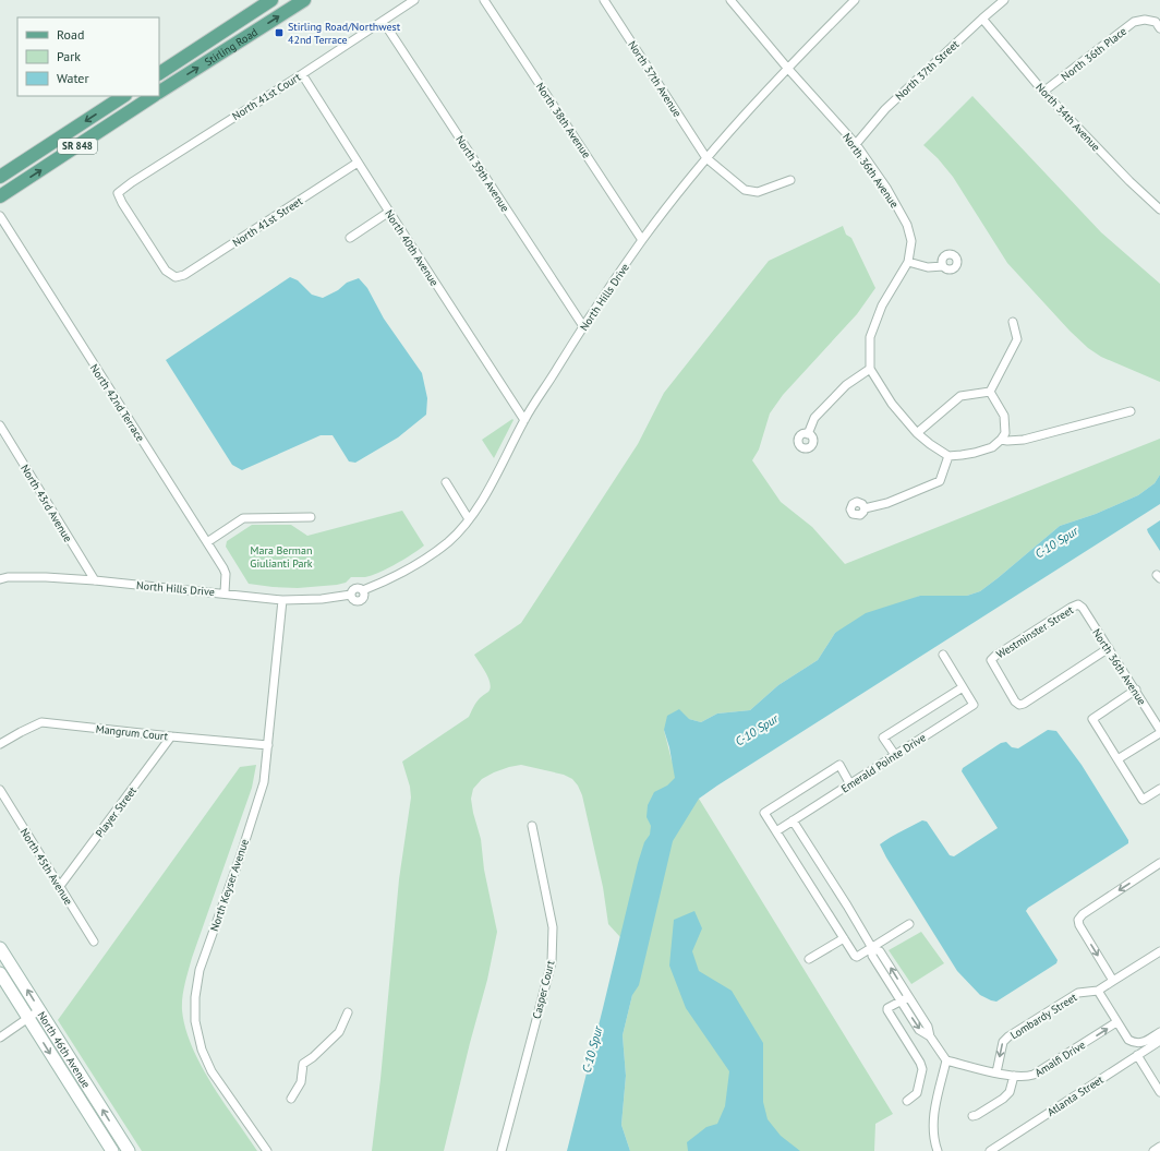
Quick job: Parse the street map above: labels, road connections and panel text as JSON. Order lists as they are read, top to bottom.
{
  "streets": {
    "main road": ["Stirling Road", "SR 848"],
    "street": [
      "North 36th Place",
      "North 37th Street",
      "North 37th Avenue",
      "North 41st Court",
      "North 34th Avenue",
      "North 38th Avenue",
      "North 36th Avenue",
      "North 39th Avenue",
      "North 41st Street",
      "North 40th Avenue",
      "North Hills Drive",
      "North 42nd Terrace",
      "North 43rd Avenue",
      "Westminster Street",
      "Mangrum Court",
      "Emerald Pointe Drive",
      "Player Street",
      "North 45th Avenue",
      "North Keyser Avenue",
      "Casper Court",
      "Lombardy Street",
      "North 46th Avenue",
      "Amalfi Drive",
      "Atlanta Street"
    ]
  },
  "crossings": [
    ["North 36th Place", "North 34th Avenue"],
    ["North 37th Street", "North 34th Avenue"],
    ["North 37th Street", "North 36th Avenue"],
    ["North 37th Avenue", "North Hills Drive"],
    ["North 41st Court", "North 39th Avenue"],
    ["North 41st Court", "North 41st Street"],
    ["North 41st Court", "North 40th Avenue"],
    ["North 38th Avenue", "North Hills Drive"],
    ["North 36th Avenue", "North Hills Drive"],
    ["North 36th Avenue", "Westminster Street"],
    ["North 39th Avenue", "North Hills Drive"],
    ["North 41st Street", "North 40th Avenue"],
    ["North 40th Avenue", "North Hills Drive"],
    ["North Hills Drive", "North 42nd Terrace"],
    ["North Hills Drive", "North 43rd Avenue"],
    ["North Hills Drive", "North Keyser Avenue"],
    ["Mangrum Court", "Player Street"],
    ["Mangrum Court", "North Keyser Avenue"],
    ["Player Street", "North 45th Avenue"],
    ["Lombardy Street", "Amalfi Drive"]
  ],
  "one_way": ["Lombardy Street", "Amalfi Drive"],
  "water": ["C-10 Spur"],
  "parks": ["Mara Berman Giulianti Park"],
  "places": {
    "transit": ["Stirling Road/Northwest 42nd Terrace"]
  },
  "legend": ["Road", "Park", "Water"]
}
